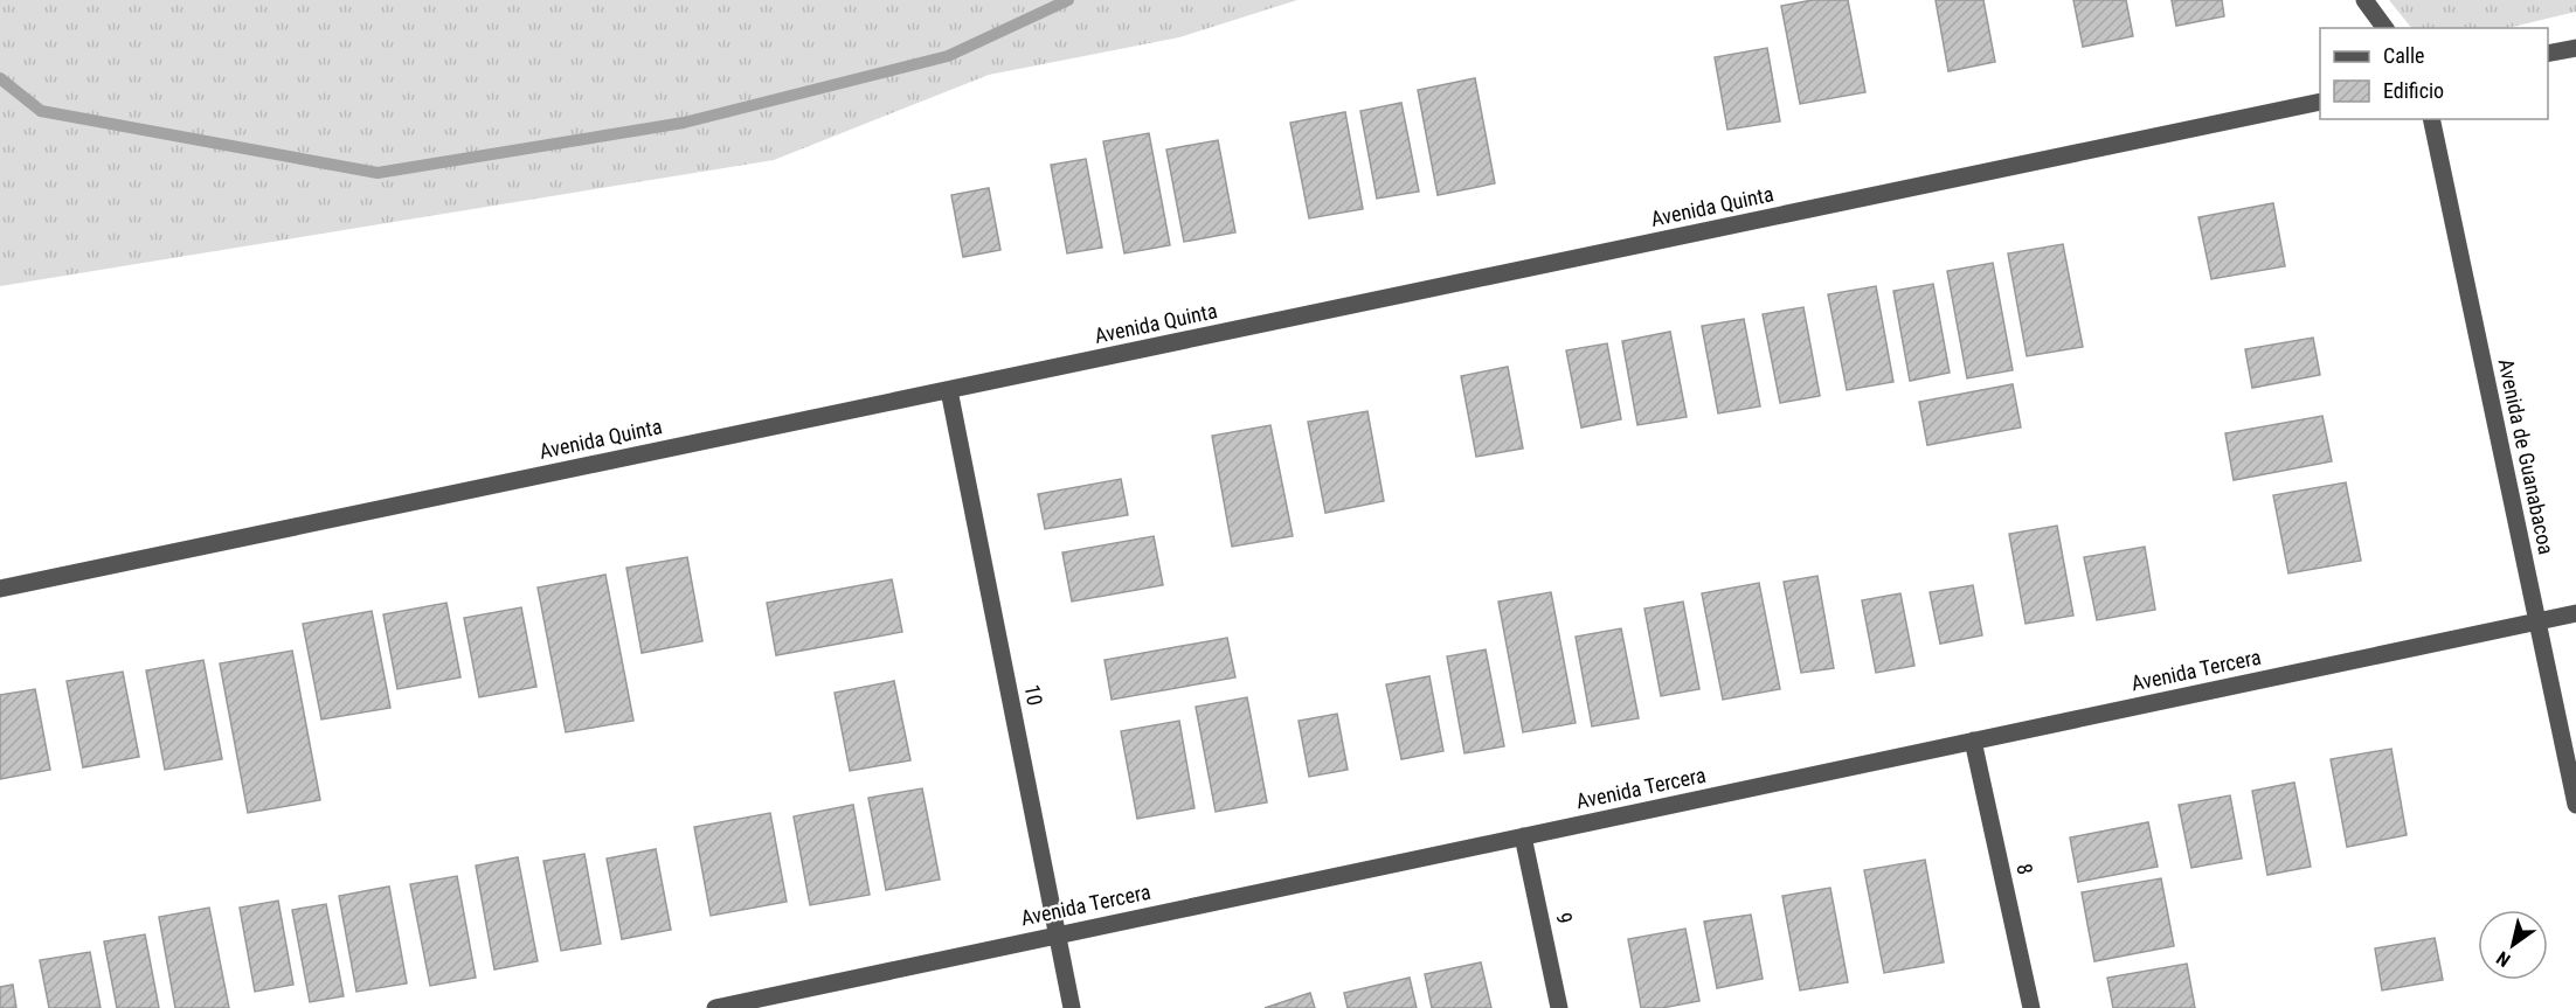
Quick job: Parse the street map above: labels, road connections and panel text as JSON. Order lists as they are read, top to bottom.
{
  "streets": {
    "street": [
      "Avenida Quinta",
      "Avenida de Guanabacoa",
      "Avenida Tercera",
      "10",
      "8",
      "9"
    ]
  },
  "crossings": [
    ["Avenida Quinta", "10"],
    ["Avenida de Guanabacoa", "Avenida Tercera"],
    ["Avenida Tercera", "10"],
    ["Avenida Tercera", "8"],
    ["Avenida Tercera", "9"]
  ],
  "legend": ["Calle", "Edificio"],
  "north": "bottom left"
}
